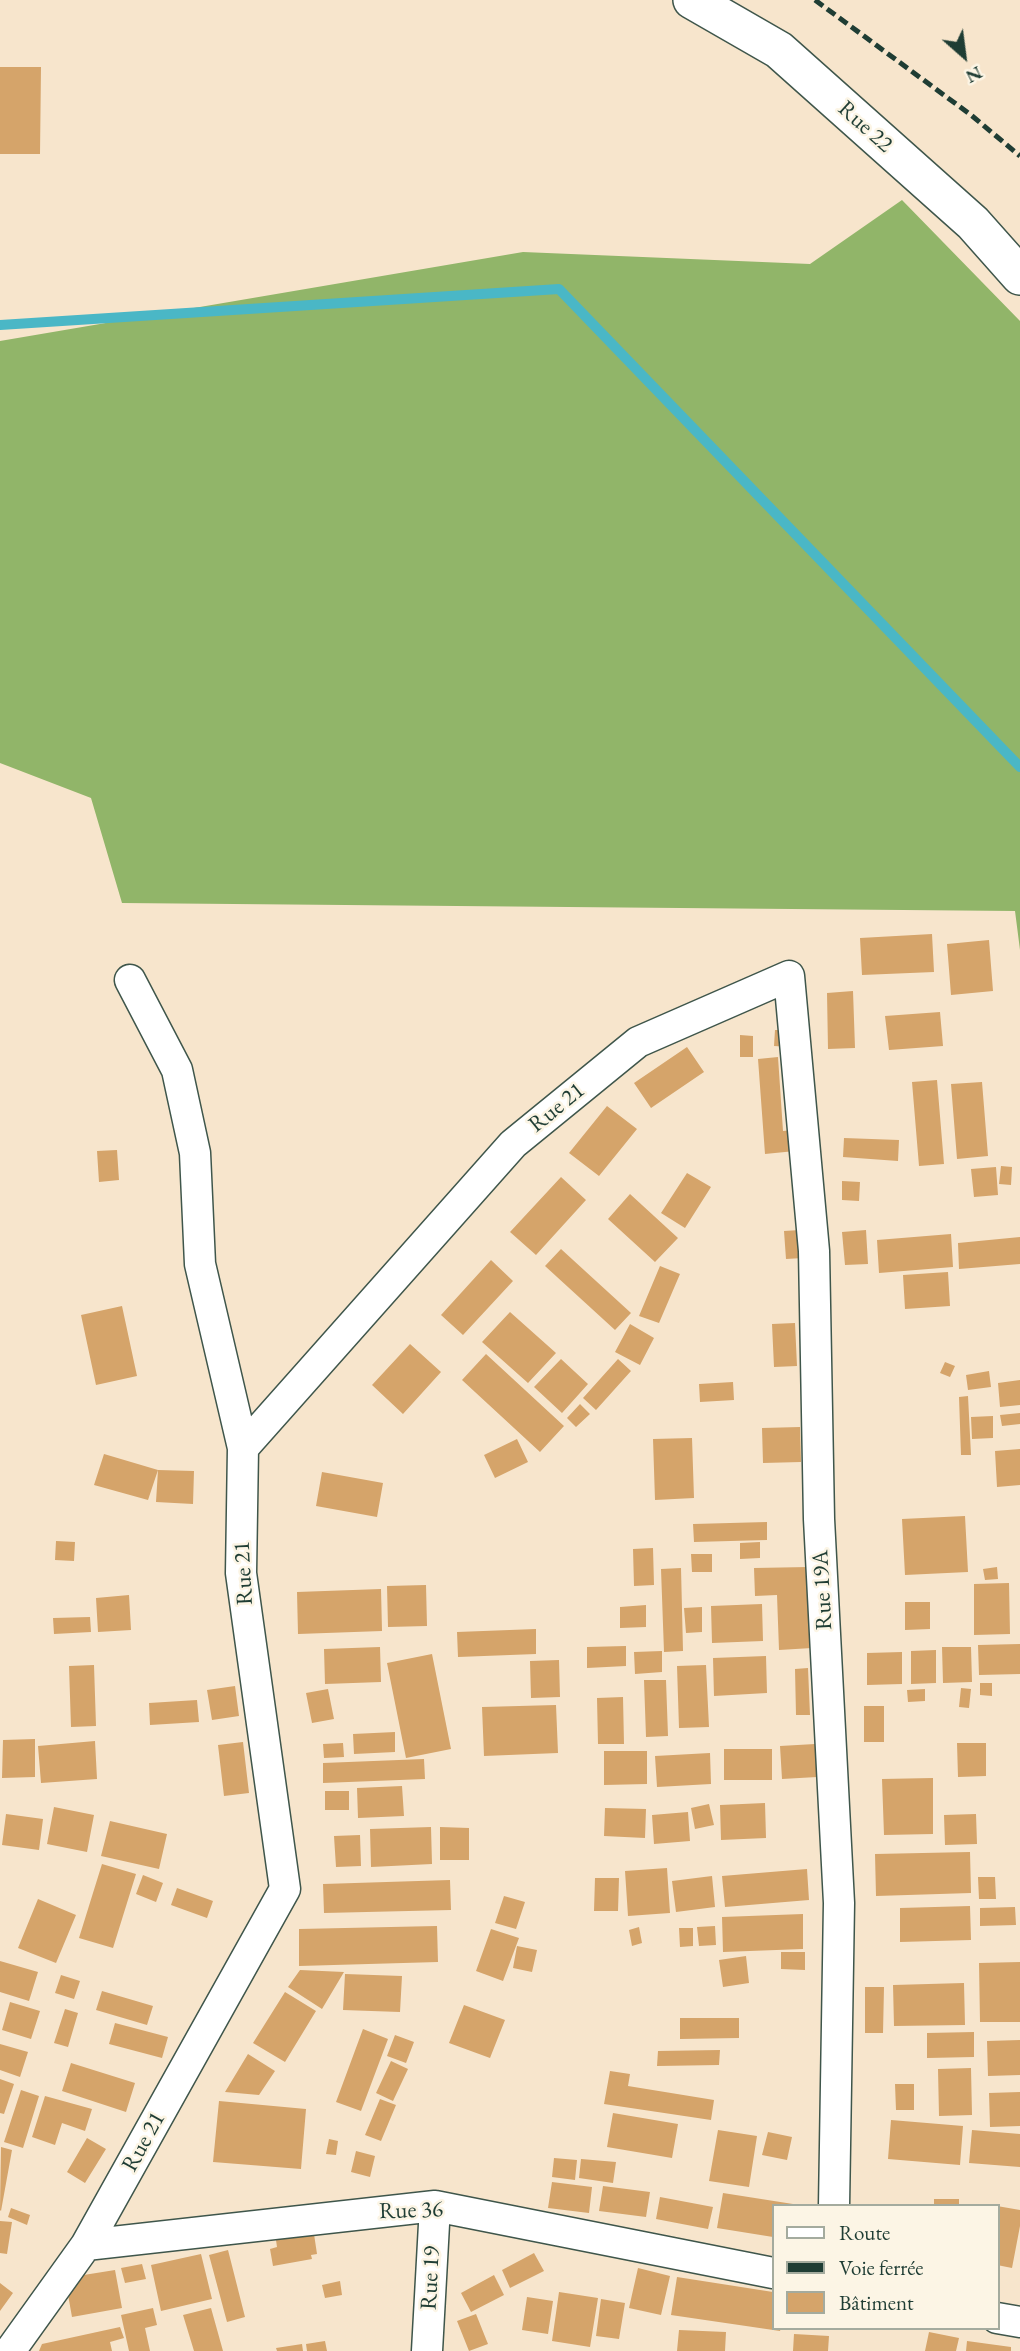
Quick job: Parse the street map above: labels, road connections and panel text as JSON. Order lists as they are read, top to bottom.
{
  "streets": {
    "street": [
      "Rue 22",
      "Rue 21",
      "Rue 19A",
      "Rue 36",
      "Rue 19"
    ]
  },
  "crossings": [
    ["Rue 21", "Rue 19A"],
    ["Rue 21", "Rue 36"],
    ["Rue 36", "Rue 19"]
  ],
  "legend": ["Route", "Voie ferrée", "Bâtiment"],
  "north": "bottom right"
}
